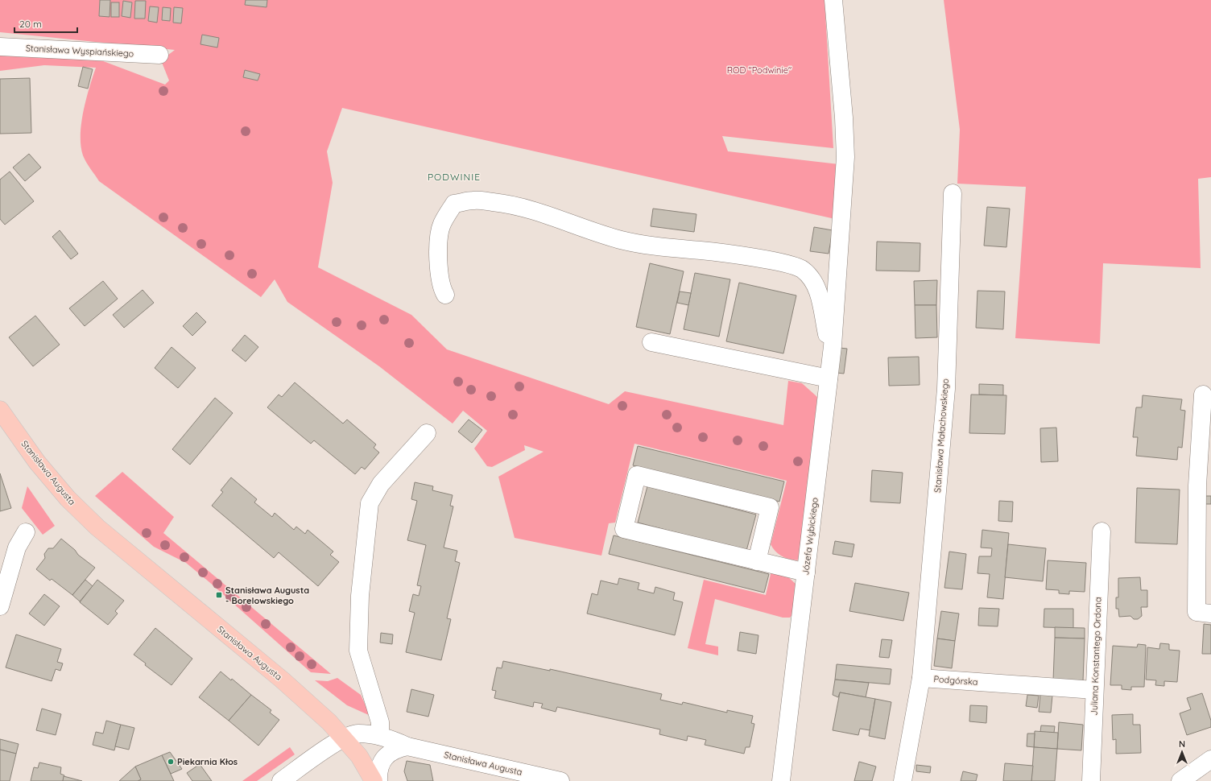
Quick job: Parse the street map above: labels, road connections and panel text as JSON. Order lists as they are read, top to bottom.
{
  "streets": {
    "main road": ["Stanisława Augusta"],
    "street": [
      "Stanisława Wyspiańskiego",
      "Stanisława Małachowskiego",
      "Józefa Wybickiego",
      "Juliana Konstantego Ordona",
      "Podgórska"
    ]
  },
  "crossings": [
    ["Stanisława Małachowskiego", "Podgórska"],
    ["Juliana Konstantego Ordona", "Podgórska"]
  ],
  "districts": ["PODWINIE"],
  "parks": ["ROD \"Podwinie\""],
  "places": {
    "transit": ["Stanisława Augusta - Borelowskiego"],
    "other": ["Piekarnia Kłos"]
  },
  "scale_bar": "20 m",
  "north": "top"
}
